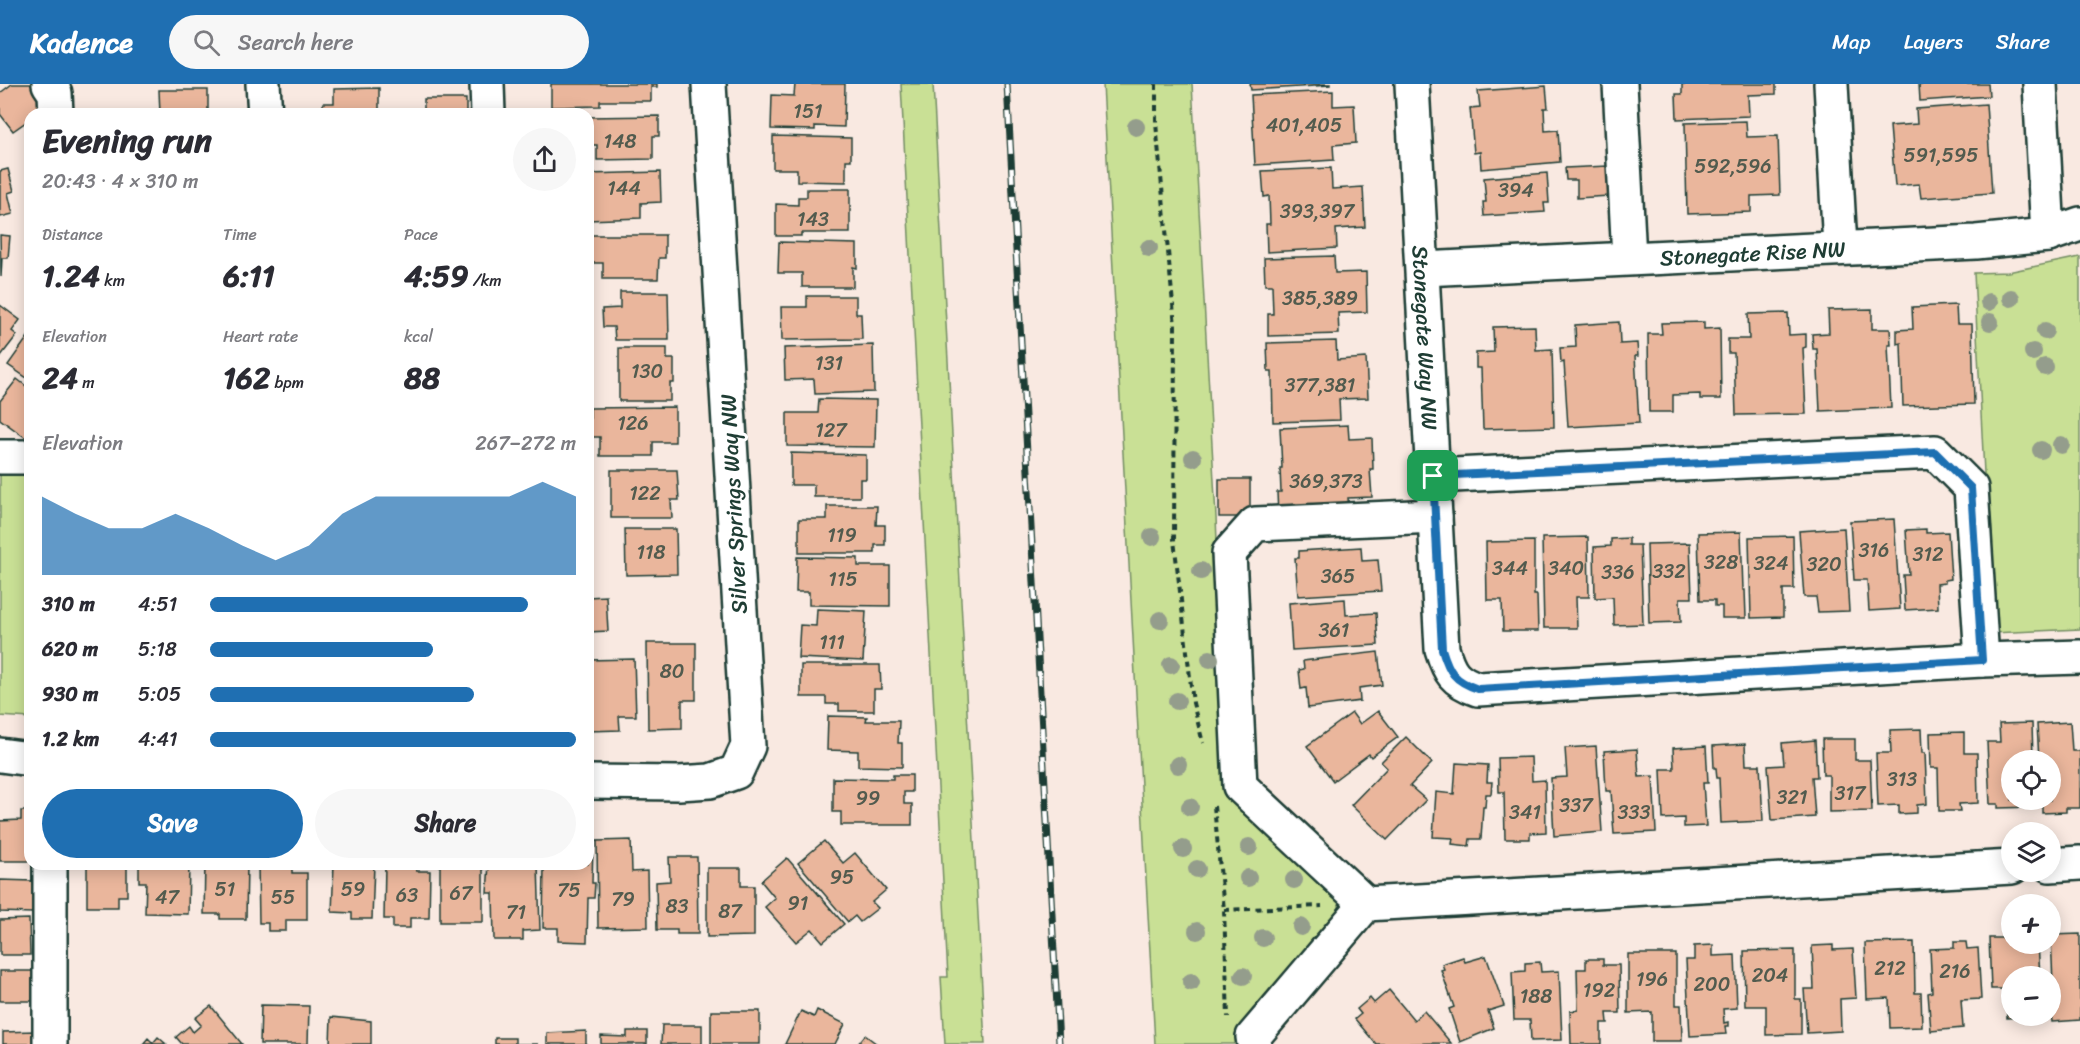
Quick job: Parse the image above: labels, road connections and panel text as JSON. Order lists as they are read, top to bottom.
{
  "streets": {
    "street": ["Stonegate Rise NW", "Stonegate Way NW", "Silver Springs Way NW"]
  },
  "crossings": [
    ["Stonegate Rise NW", "Stonegate Way NW"]
  ],
  "house_numbers": [
    "151",
    "401,405",
    "148",
    "591,595",
    "592,596",
    "144",
    "394",
    "393,397",
    "143",
    "385,389",
    "131",
    "130",
    "377,381",
    "126",
    "127",
    "369,373",
    "122",
    "119",
    "316",
    "118",
    "312",
    "328",
    "324",
    "320",
    "344",
    "340",
    "332",
    "336",
    "365",
    "115",
    "361",
    "111",
    "80",
    "313",
    "317",
    "321",
    "99",
    "337",
    "341",
    "333",
    "95",
    "51",
    "59",
    "75",
    "67",
    "63",
    "47",
    "55",
    "79",
    "91",
    "83",
    "87",
    "71",
    "212",
    "216",
    "204",
    "196",
    "200",
    "192",
    "188"
  ],
  "page": {
    "header": "Kadence",
    "search": "Search here",
    "nav": ["Map", "Layers", "Share"],
    "heading": ["Evening run", "20:43 · 4 × 310 m"],
    "stats": [
      ["Distance", "1.24 km"],
      ["Time", "6:11"],
      ["Pace", "4:59 /km"],
      ["Elevation", "24 m"],
      ["Heart rate", "162 bpm"],
      ["kcal", "88"]
    ],
    "chart": ["Elevation", "267–272 m"],
    "list": [
      {
        "name": "310 m",
        "note": "4:51"
      },
      {
        "name": "620 m",
        "note": "5:18"
      },
      {
        "name": "930 m",
        "note": "5:05"
      },
      {
        "name": "1.2 km",
        "note": "4:41"
      }
    ],
    "map_buttons": ["+", "−"],
    "buttons": ["Save", "Share"]
  }
}
